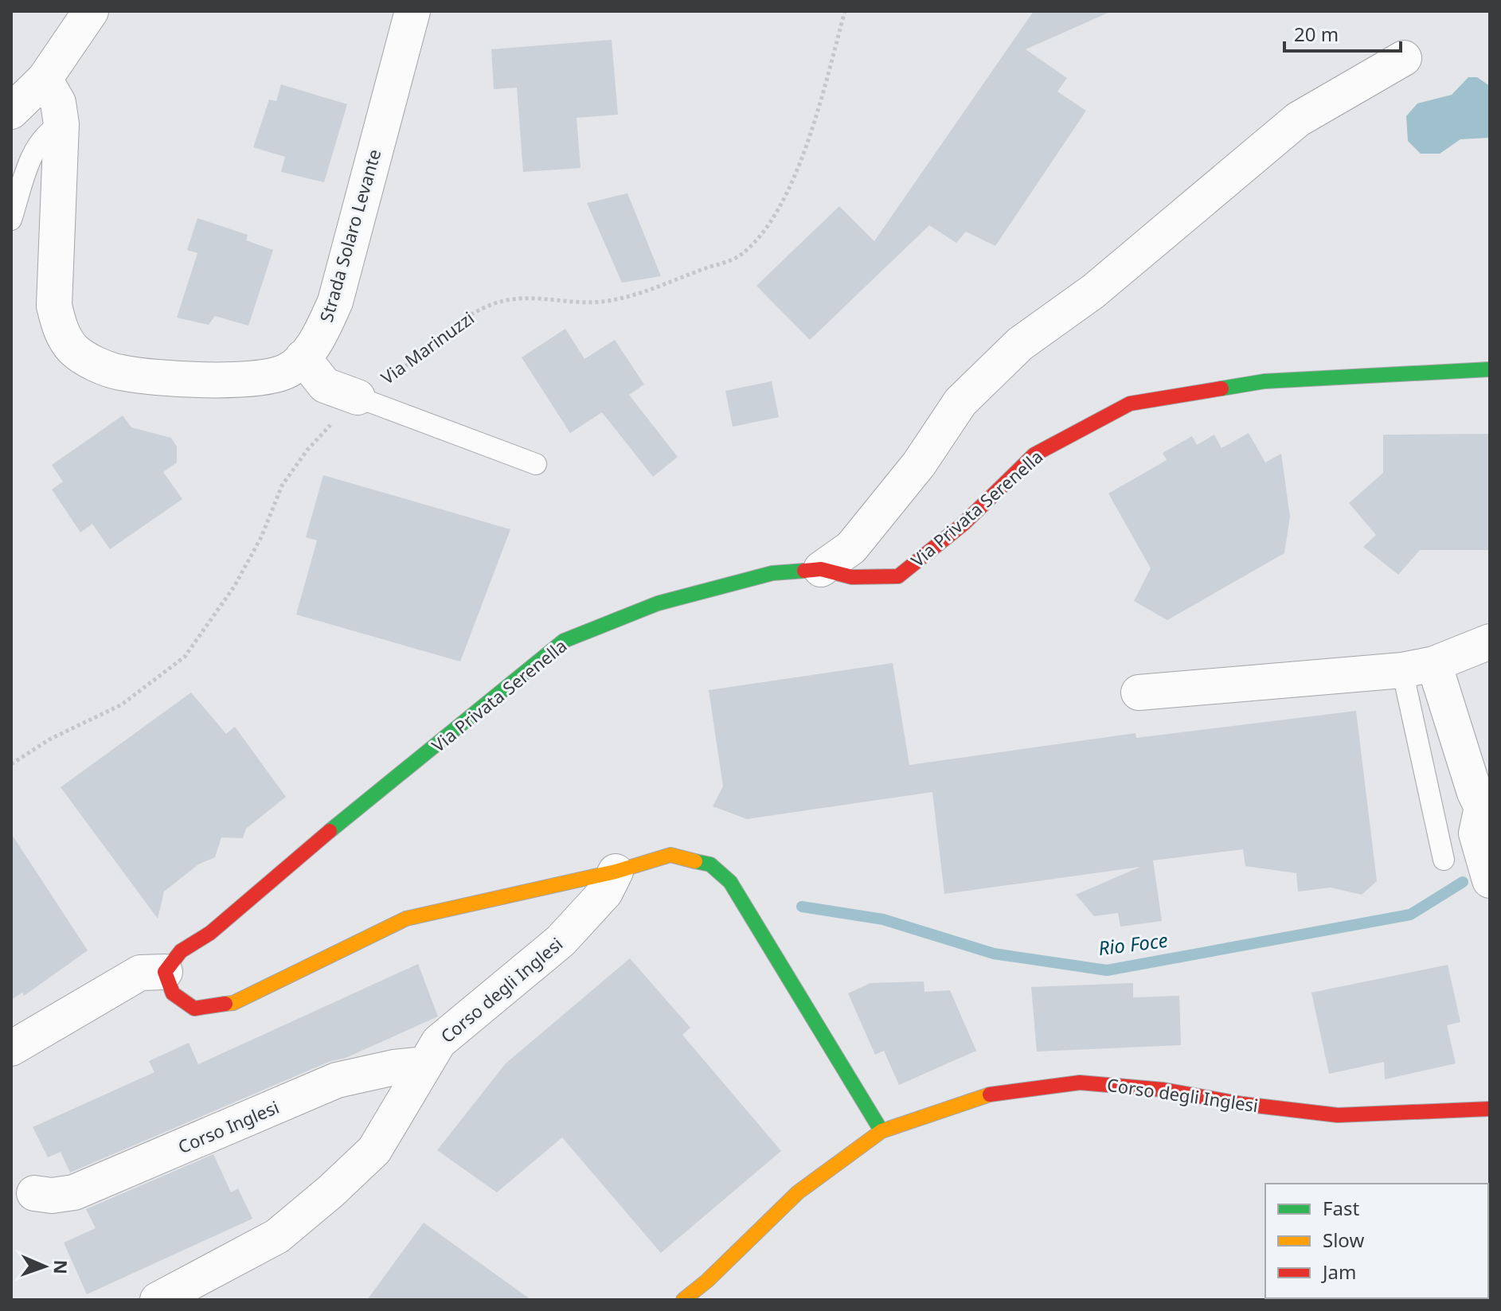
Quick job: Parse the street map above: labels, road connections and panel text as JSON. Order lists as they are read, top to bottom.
{
  "streets": {
    "street": [
      "Strada Solaro Levante",
      "Via Privata Serenella",
      "Corso degli Inglesi",
      "Corso Inglesi"
    ],
    "path": ["Via Marinuzzi"]
  },
  "crossings": [
    ["Corso degli Inglesi", "Corso Inglesi"]
  ],
  "water": ["Rio Foce"],
  "legend": ["Fast", "Slow", "Jam"],
  "scale_bar": "20 m",
  "north": "right"
}
